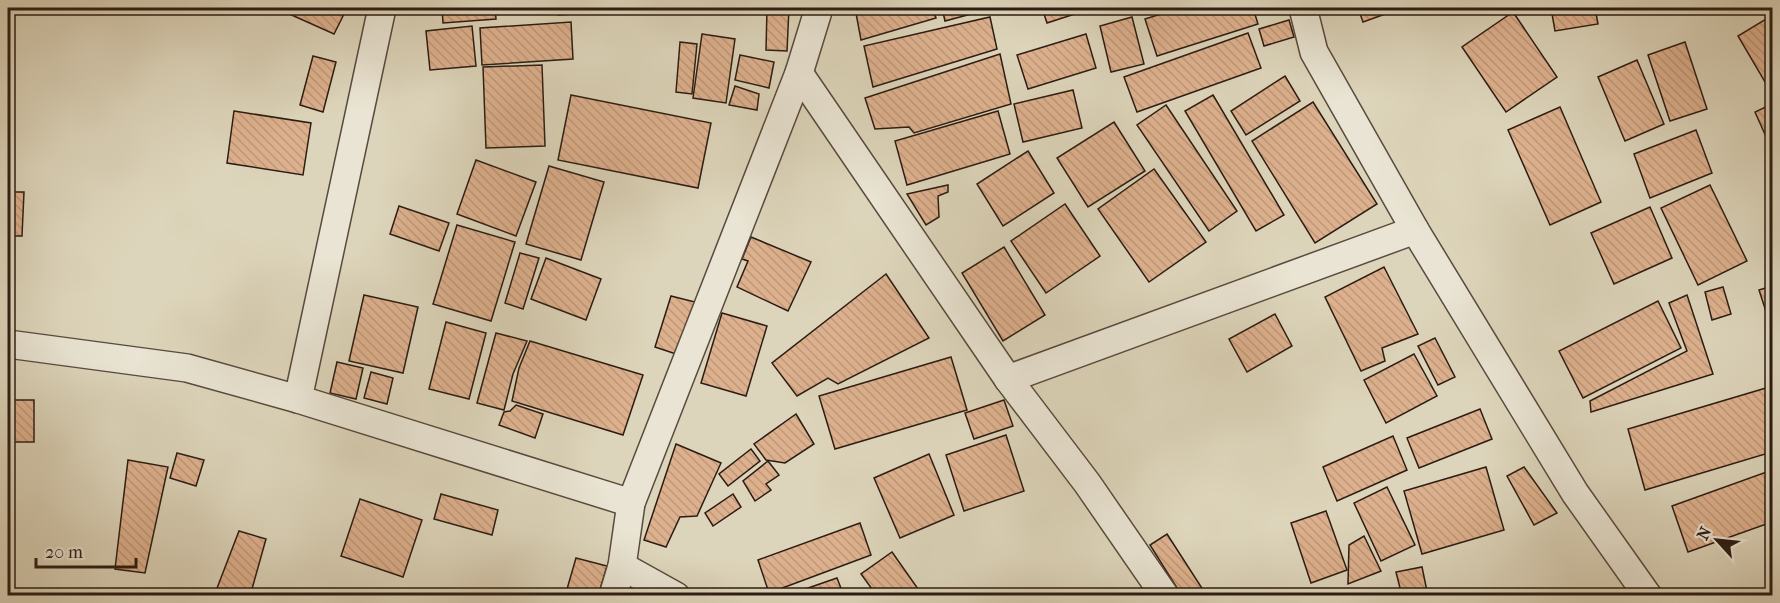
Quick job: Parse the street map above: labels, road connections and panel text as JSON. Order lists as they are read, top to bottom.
{
  "scale_bar": "20 m",
  "north": "top left"
}
